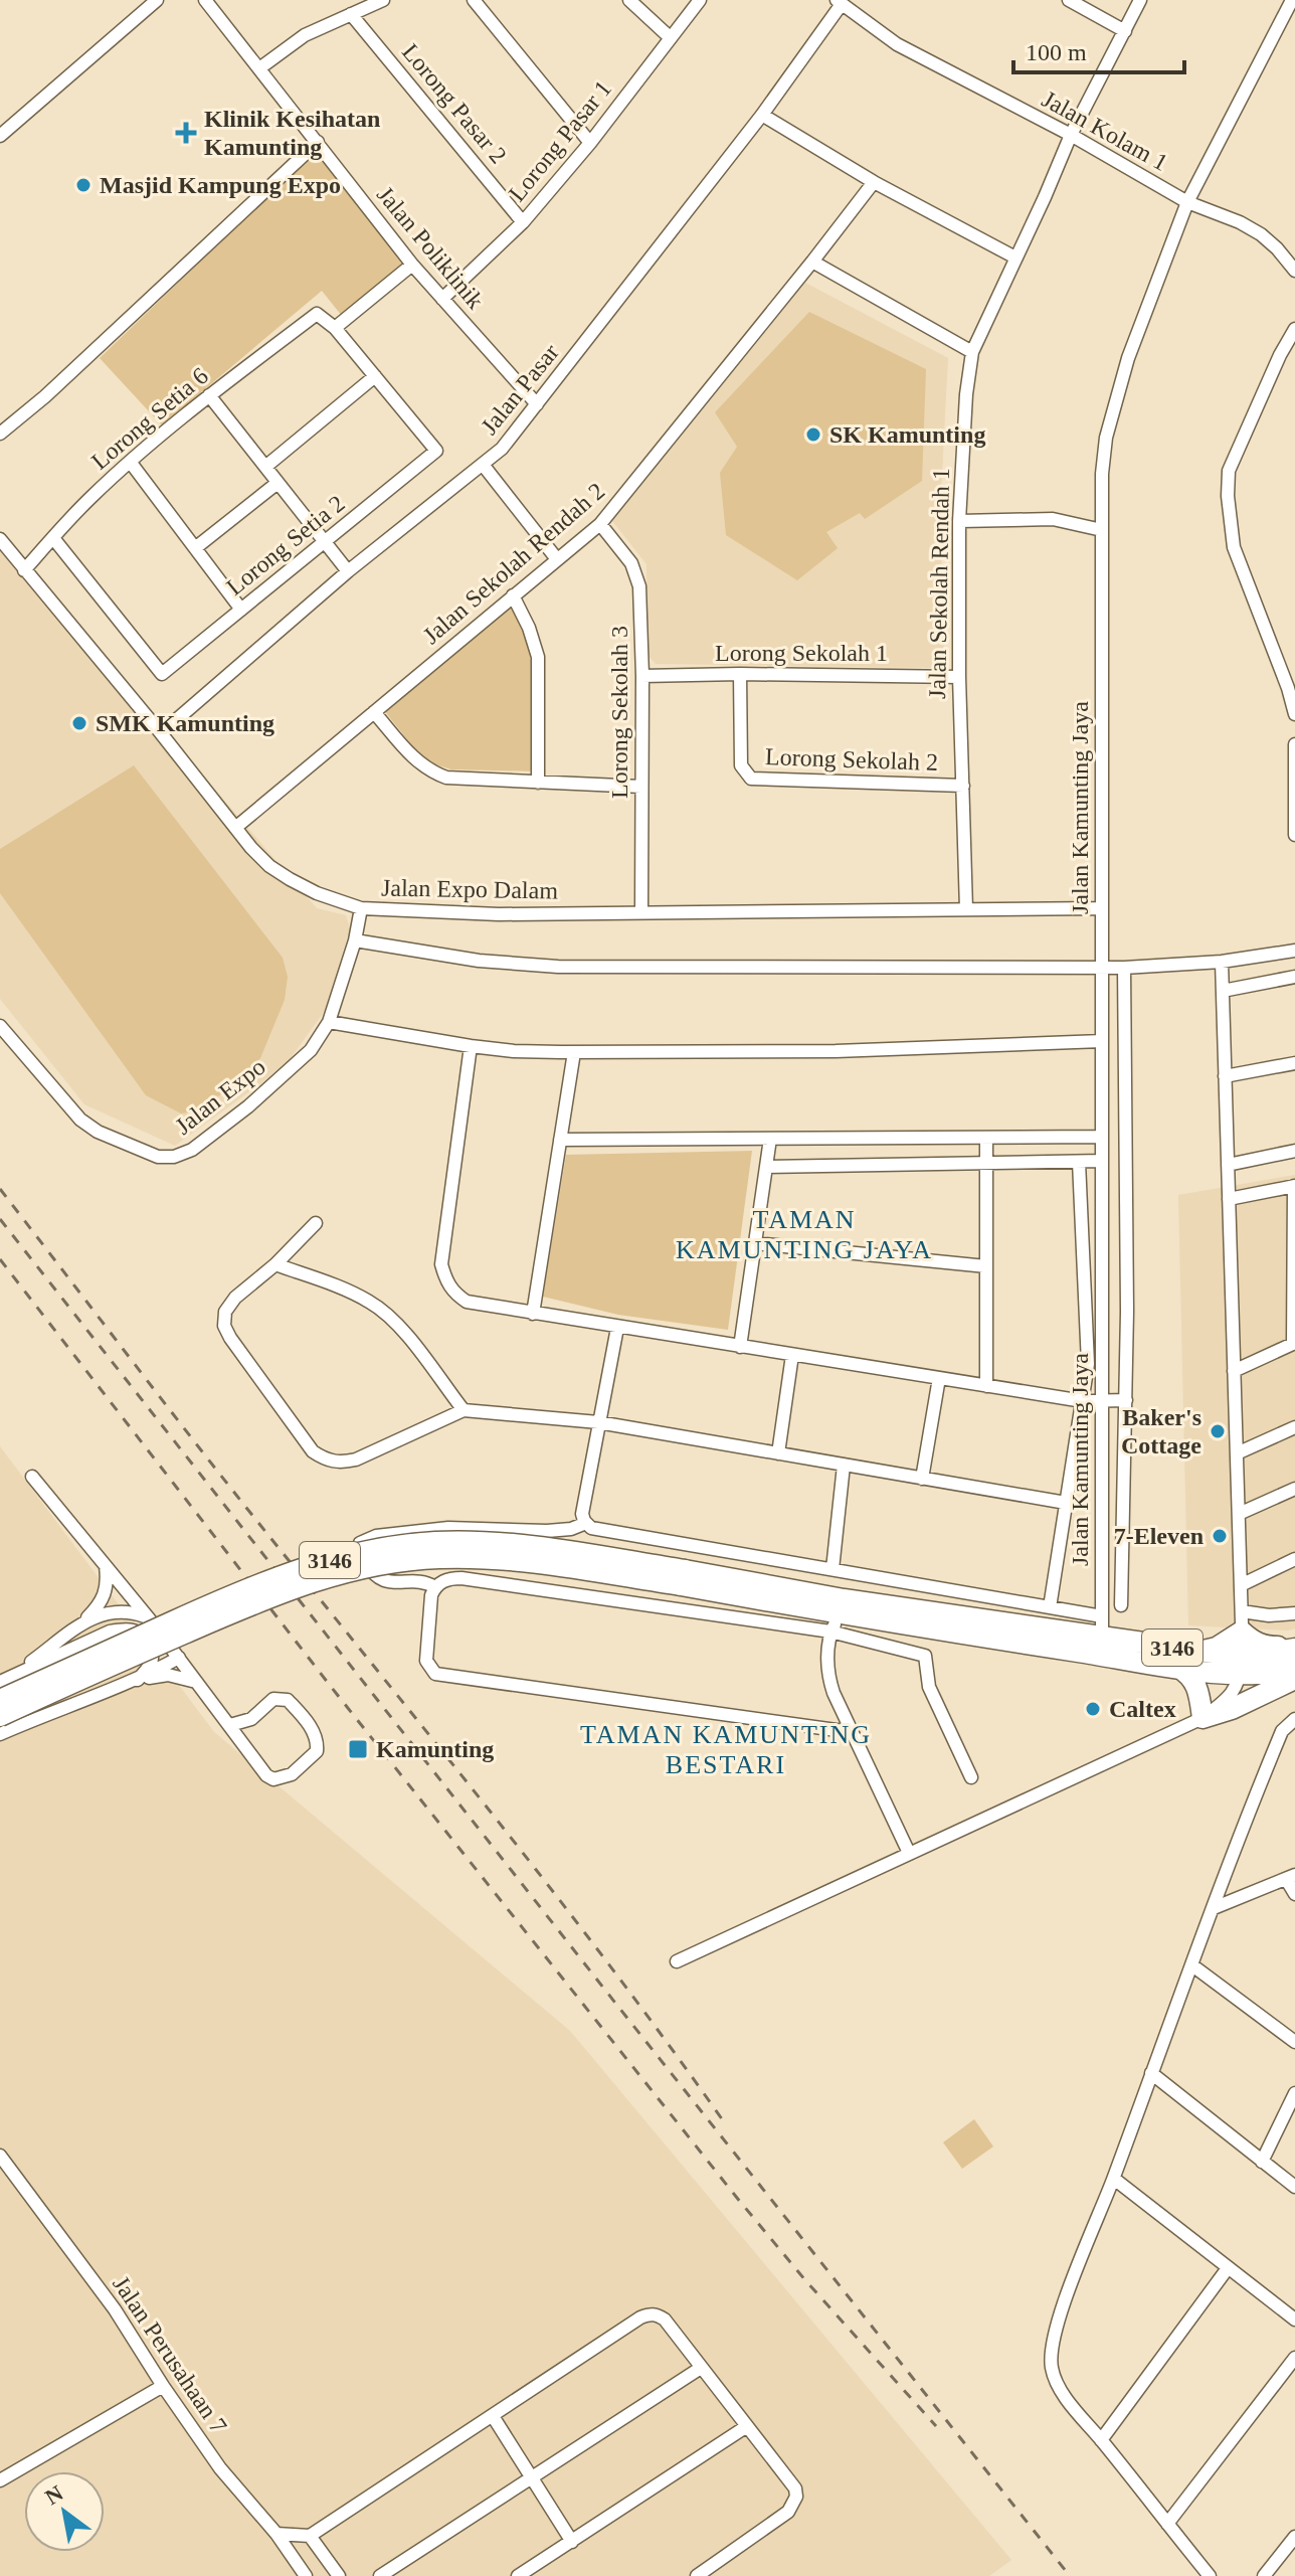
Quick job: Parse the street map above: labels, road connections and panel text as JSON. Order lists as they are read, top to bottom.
{
  "streets": {
    "main road": ["3146"],
    "street": [
      "Lorong Pasar 2",
      "Jalan Kolam 1",
      "Lorong Pasar 1",
      "Jalan Poliklinik",
      "Jalan Pasar",
      "Lorong Setia 6",
      "Lorong Setia 2",
      "Jalan Sekolah Rendah 2",
      "Jalan Sekolah Rendah 1",
      "Lorong Sekolah 1",
      "Lorong Sekolah 3",
      "Lorong Sekolah 2",
      "Jalan Kamunting Jaya",
      "Jalan Expo Dalam",
      "Jalan Expo",
      "Jalan Perusahaan 7"
    ]
  },
  "crossings": [
    ["Lorong Pasar 2", "Lorong Pasar 1"],
    ["Jalan Kolam 1", "Jalan Pasar"],
    ["Jalan Kolam 1", "Jalan Sekolah Rendah 1"],
    ["Jalan Kolam 1", "Jalan Kamunting Jaya"],
    ["Lorong Pasar 1", "Jalan Poliklinik"],
    ["Jalan Poliklinik", "Jalan Pasar"],
    ["Jalan Pasar", "Jalan Expo Dalam"],
    ["Lorong Setia 6", "Lorong Setia 2"],
    ["Lorong Setia 6", "Jalan Expo Dalam"],
    ["Jalan Sekolah Rendah 2", "Lorong Sekolah 3"],
    ["Jalan Sekolah Rendah 2", "Jalan Expo Dalam"],
    ["Jalan Sekolah Rendah 1", "Lorong Sekolah 1"],
    ["Jalan Sekolah Rendah 1", "Lorong Sekolah 2"],
    ["Jalan Sekolah Rendah 1", "Jalan Expo Dalam"],
    ["Lorong Sekolah 1", "Lorong Sekolah 3"],
    ["Lorong Sekolah 1", "Lorong Sekolah 2"],
    ["Lorong Sekolah 3", "Jalan Expo Dalam"],
    ["Jalan Kamunting Jaya", "Jalan Expo Dalam"],
    ["Jalan Kamunting Jaya", "3146"],
    ["Jalan Expo Dalam", "Jalan Expo"]
  ],
  "districts": ["TAMAN KAMUNTING JAYA", "TAMAN KAMUNTING BESTARI"],
  "places": {
    "health": ["Klinik Kesihatan Kamunting"],
    "other": [
      "Masjid Kampung Expo",
      "SK Kamunting",
      "SMK Kamunting",
      "Baker's Cottage",
      "7-Eleven",
      "Caltex"
    ],
    "transit": ["Kamunting"]
  },
  "scale_bar": "100 m",
  "north": "top left"
}
